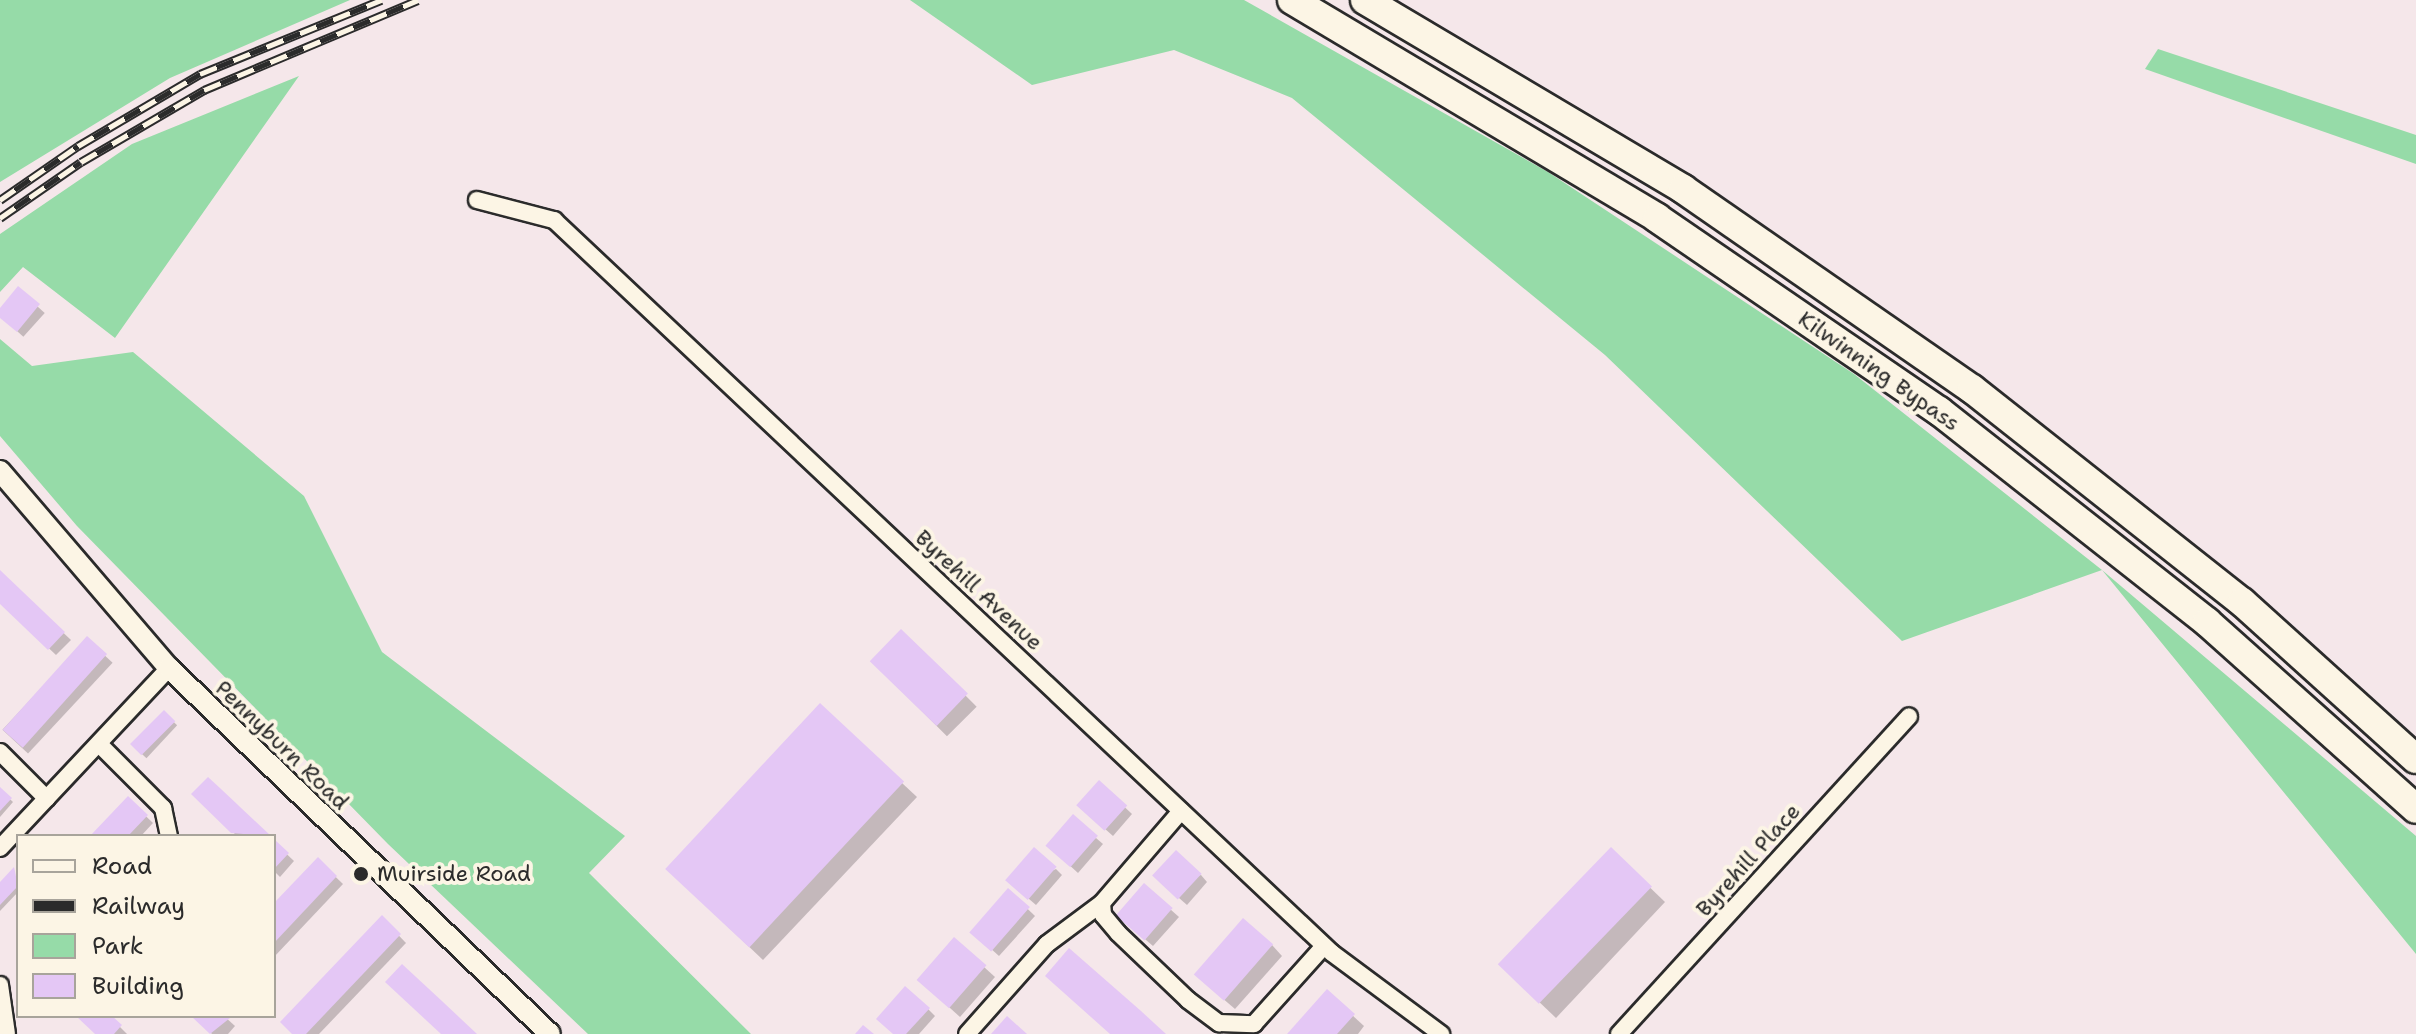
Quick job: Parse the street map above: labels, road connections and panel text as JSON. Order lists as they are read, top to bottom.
{
  "streets": {
    "highway": ["Kilwinning Bypass"],
    "street": ["Byrehill Avenue", "Pennyburn Road", "Byrehill Place"]
  },
  "places": ["Muirside Road"],
  "legend": [
    "Road",
    "Railway",
    "Park",
    "Building"
  ]
}
